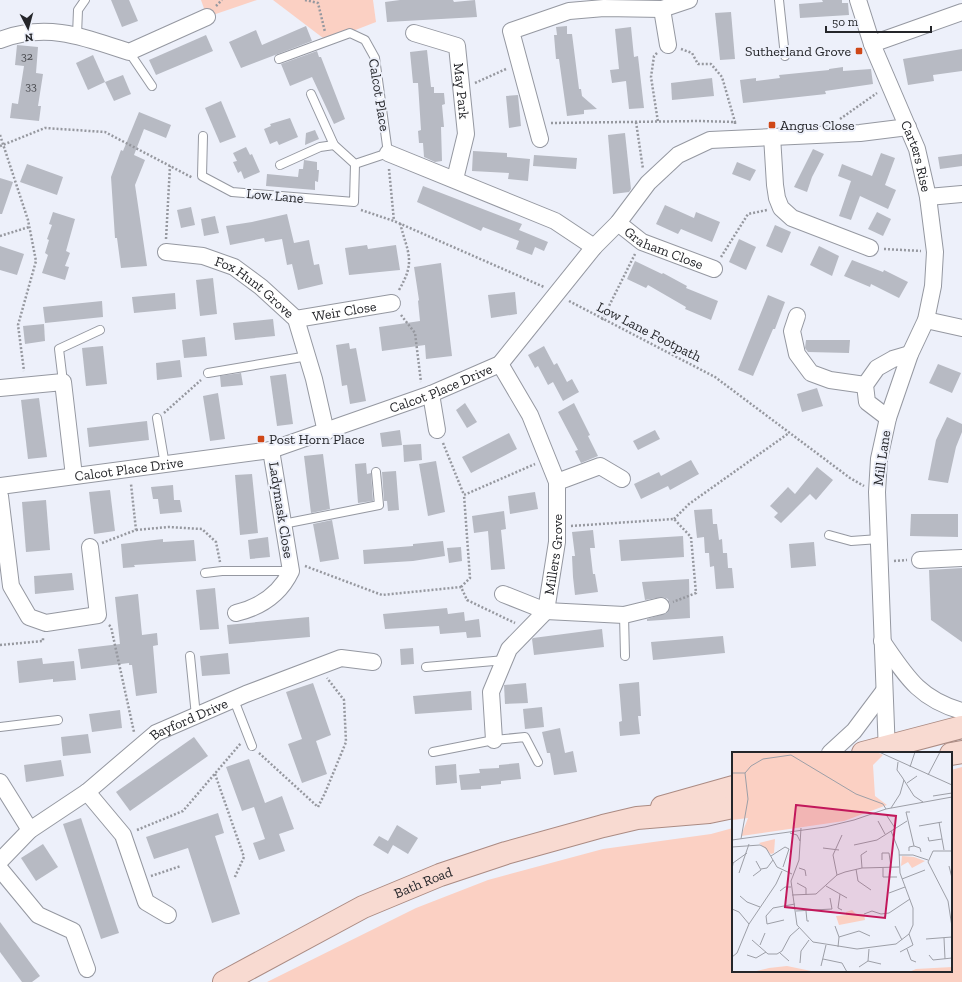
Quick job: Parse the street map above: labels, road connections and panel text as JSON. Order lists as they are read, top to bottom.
{
  "streets": {
    "main road": ["Bath Road"],
    "street": [
      "May Park",
      "Carters Rise",
      "Graham Close",
      "Fox Hunt Grove",
      "Weir Close",
      "Calcot Place Drive",
      "Mill Lane",
      "Ladymask Close",
      "Millers Grove",
      "Bayford Drive"
    ],
    "lane": ["Calcot Place", "Low Lane"],
    "path": ["Low Lane Footpath"]
  },
  "crossings": [
    ["Calcot Place", "Low Lane Footpath"],
    ["Carters Rise", "Calcot Place Drive"],
    ["Carters Rise", "Mill Lane"],
    ["Graham Close", "Calcot Place Drive"],
    ["Fox Hunt Grove", "Weir Close"],
    ["Fox Hunt Grove", "Calcot Place Drive"],
    ["Low Lane Footpath", "Calcot Place Drive"],
    ["Low Lane Footpath", "Mill Lane"],
    ["Calcot Place Drive", "Ladymask Close"],
    ["Calcot Place Drive", "Millers Grove"]
  ],
  "places": {
    "transit": ["Sutherland Grove", "Angus Close", "Post Horn Place"]
  },
  "house_numbers": ["32", "33"],
  "scale_bar": "50 m",
  "north": "bottom"
}
